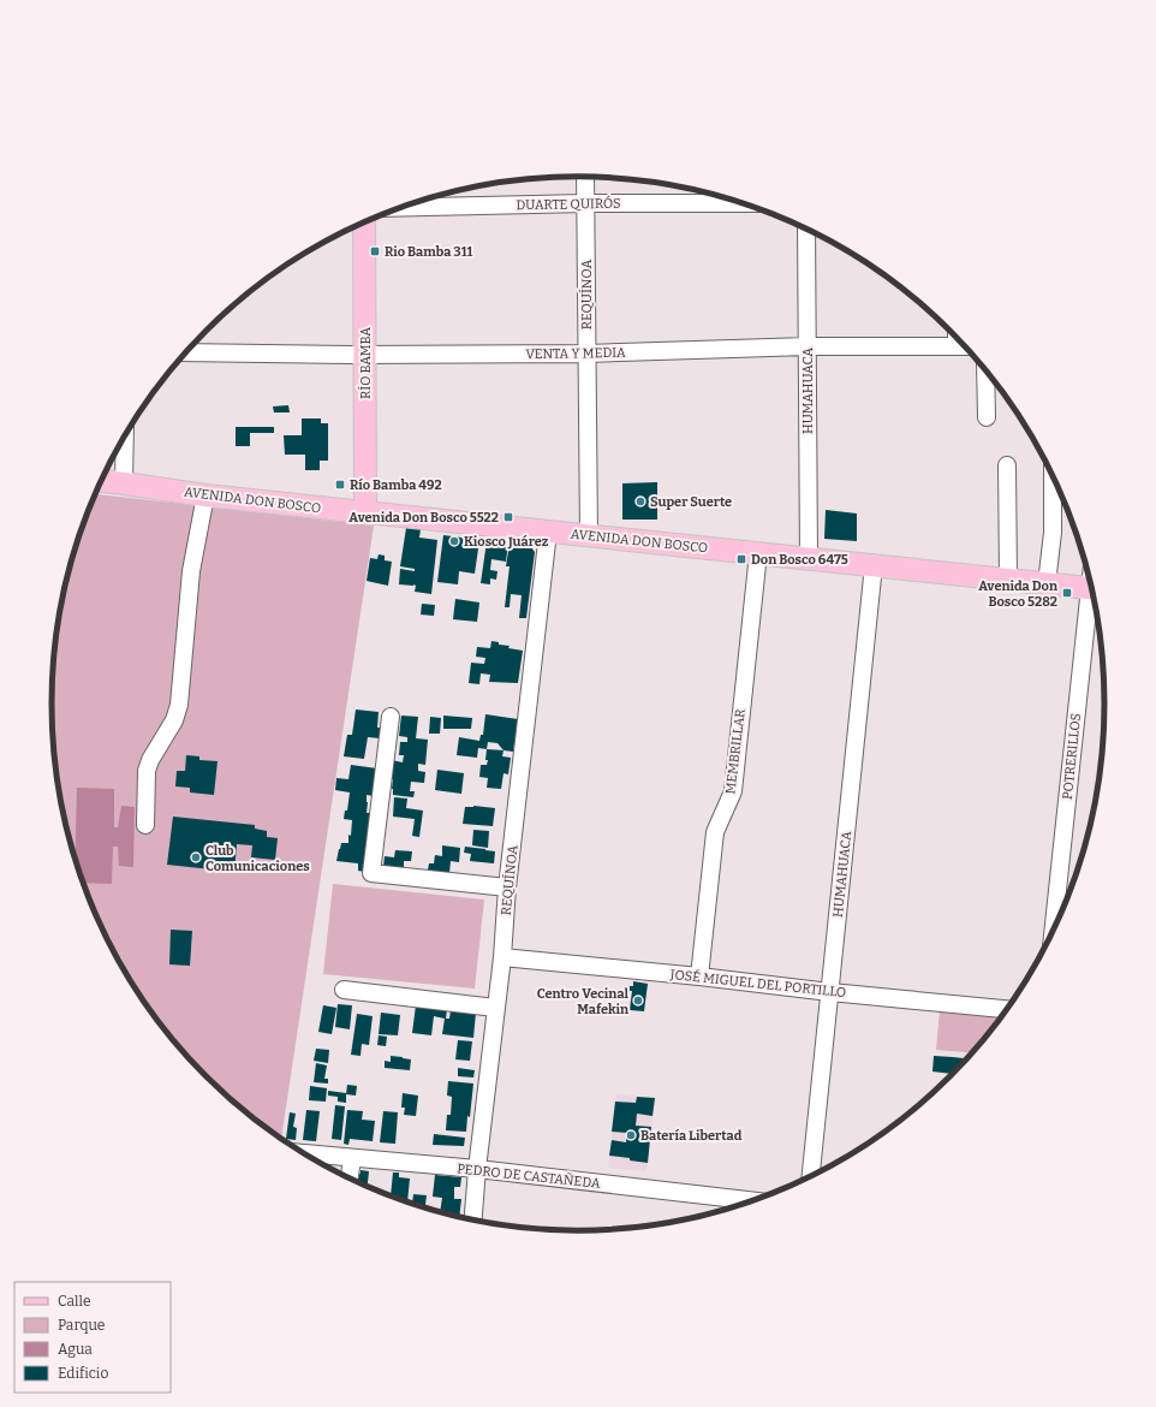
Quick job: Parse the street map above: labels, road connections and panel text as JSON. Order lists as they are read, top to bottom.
{
  "streets": {
    "main road": ["RÍO BAMBA", "AVENIDA DON BOSCO"],
    "street": [
      "DUARTE QUIRÓS",
      "REQUÍNOA",
      "VENTA Y MEDIA",
      "HUMAHUACA",
      "MEMBRILLAR",
      "POTRERILLOS",
      "JOSÉ MIGUEL DEL PORTILLO",
      "PEDRO DE CASTAÑEDA"
    ]
  },
  "crossings": [
    ["DUARTE QUIRÓS", "REQUÍNOA"],
    ["REQUÍNOA", "VENTA Y MEDIA"],
    ["REQUÍNOA", "AVENIDA DON BOSCO"],
    ["REQUÍNOA", "JOSÉ MIGUEL DEL PORTILLO"],
    ["REQUÍNOA", "PEDRO DE CASTAÑEDA"],
    ["VENTA Y MEDIA", "RÍO BAMBA"],
    ["VENTA Y MEDIA", "HUMAHUACA"],
    ["RÍO BAMBA", "AVENIDA DON BOSCO"],
    ["HUMAHUACA", "AVENIDA DON BOSCO"],
    ["HUMAHUACA", "JOSÉ MIGUEL DEL PORTILLO"],
    ["AVENIDA DON BOSCO", "MEMBRILLAR"],
    ["MEMBRILLAR", "JOSÉ MIGUEL DEL PORTILLO"]
  ],
  "places": {
    "transit": [
      "Rio Bamba 311",
      "Río Bamba 492",
      "Avenida Don Bosco 5522",
      "Don Bosco 6475",
      "Avenida Don Bosco 5282"
    ],
    "other": [
      "Super Suerte",
      "Kiosco Juárez",
      "Club Comunicaciones",
      "Centro Vecinal Mafekin",
      "Batería Libertad"
    ]
  },
  "legend": [
    "Calle",
    "Parque",
    "Agua",
    "Edificio"
  ]
}
